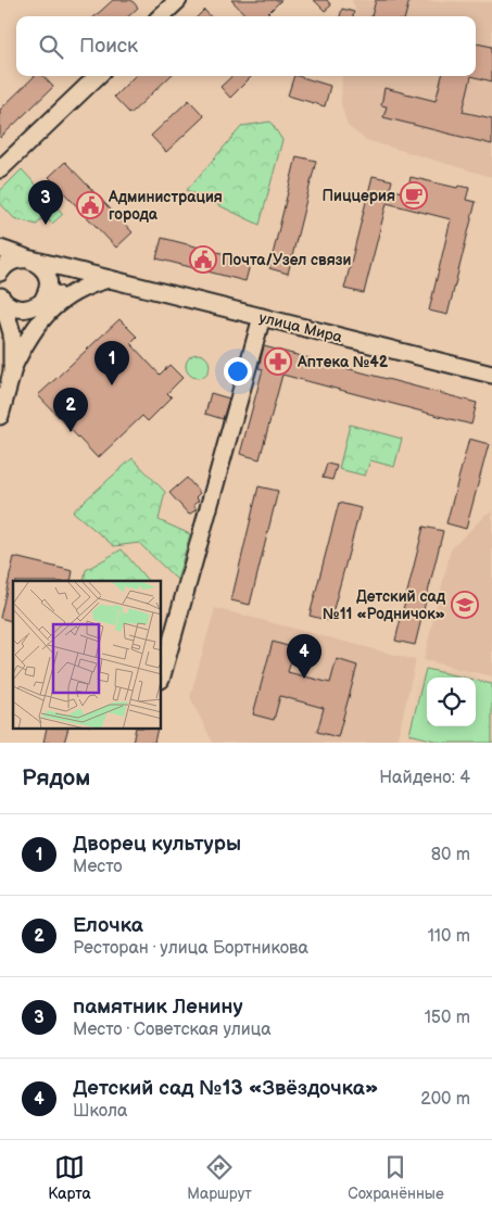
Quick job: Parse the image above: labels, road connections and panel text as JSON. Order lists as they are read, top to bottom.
{
  "streets": {
    "street": ["улица Мира"]
  },
  "places": {
    "cafe": ["Пиццерия"],
    "public building": ["Администрация города", "Почта/Узел связи"],
    "pharmacy": ["Аптека №42"],
    "school or university": ["Детский сад №11 «Родничок»"]
  },
  "page": {
    "search": "Поиск",
    "pins": [
      "3",
      "1",
      "2",
      "4"
    ],
    "heading": ["Рядом", "Найдено: 4"],
    "list": [
      {
        "mark": "1",
        "name": "Дворец культуры",
        "note": "Место",
        "value": "80 m"
      },
      {
        "mark": "2",
        "name": "Елочка",
        "note": "Ресторан · улица Бортникова",
        "value": "110 m"
      },
      {
        "mark": "3",
        "name": "памятник Ленину",
        "note": "Место · Советская улица",
        "value": "150 m"
      },
      {
        "mark": "4",
        "name": "Детский сад №13 «Звёздочка»",
        "note": "Школа",
        "value": "200 m"
      }
    ],
    "nav": ["Карта", "Маршрут", "Сохранённые"]
  }
}
